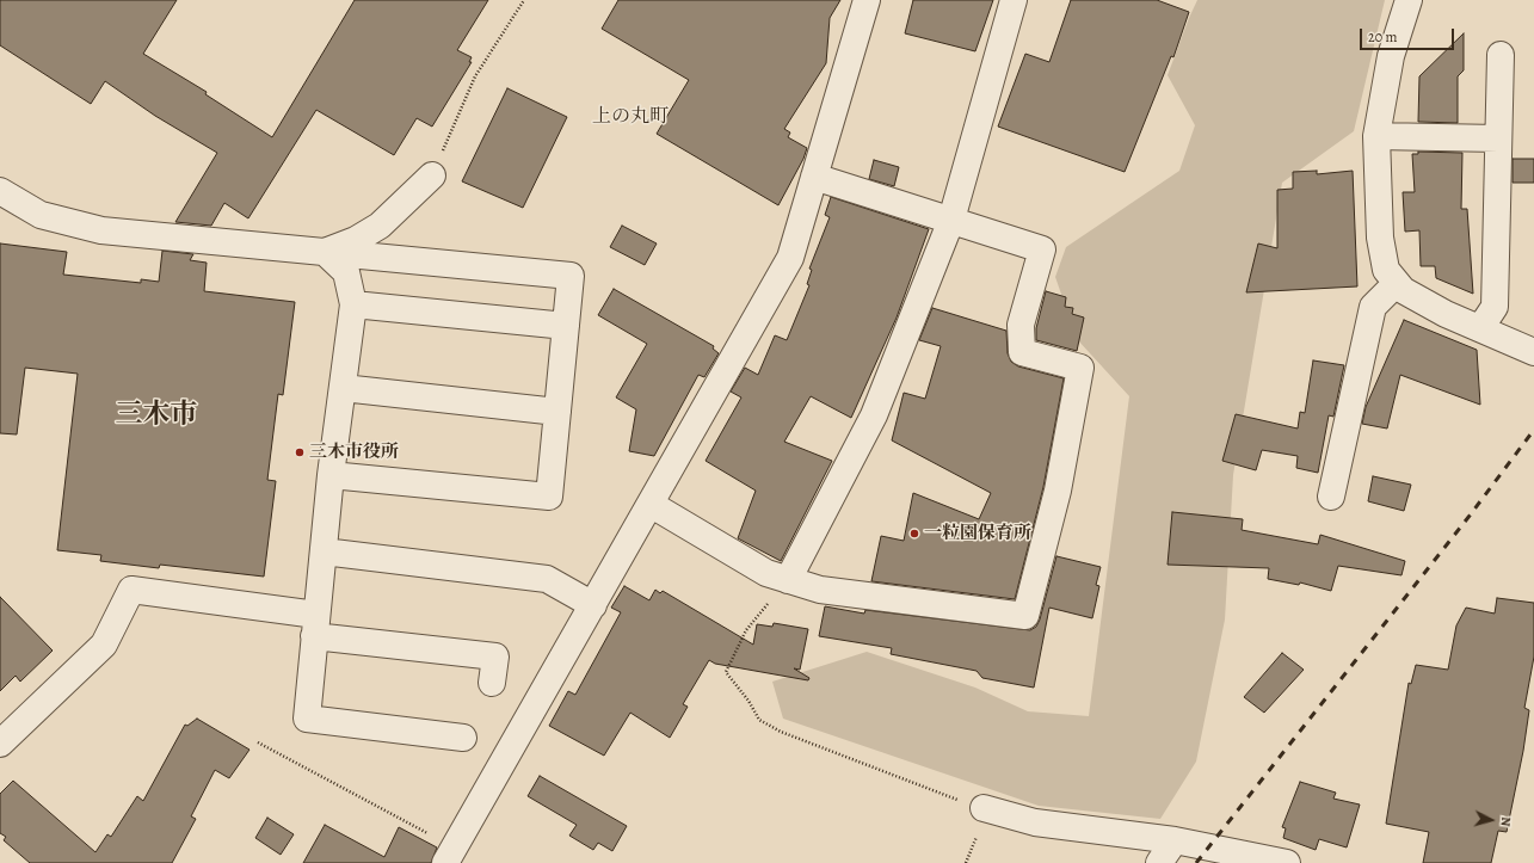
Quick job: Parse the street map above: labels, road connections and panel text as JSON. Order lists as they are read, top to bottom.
{
  "districts": ["上の丸町", "三木市"],
  "places": ["三木市役所", "一粒園保育所"],
  "scale_bar": "20 m",
  "north": "right"
}
